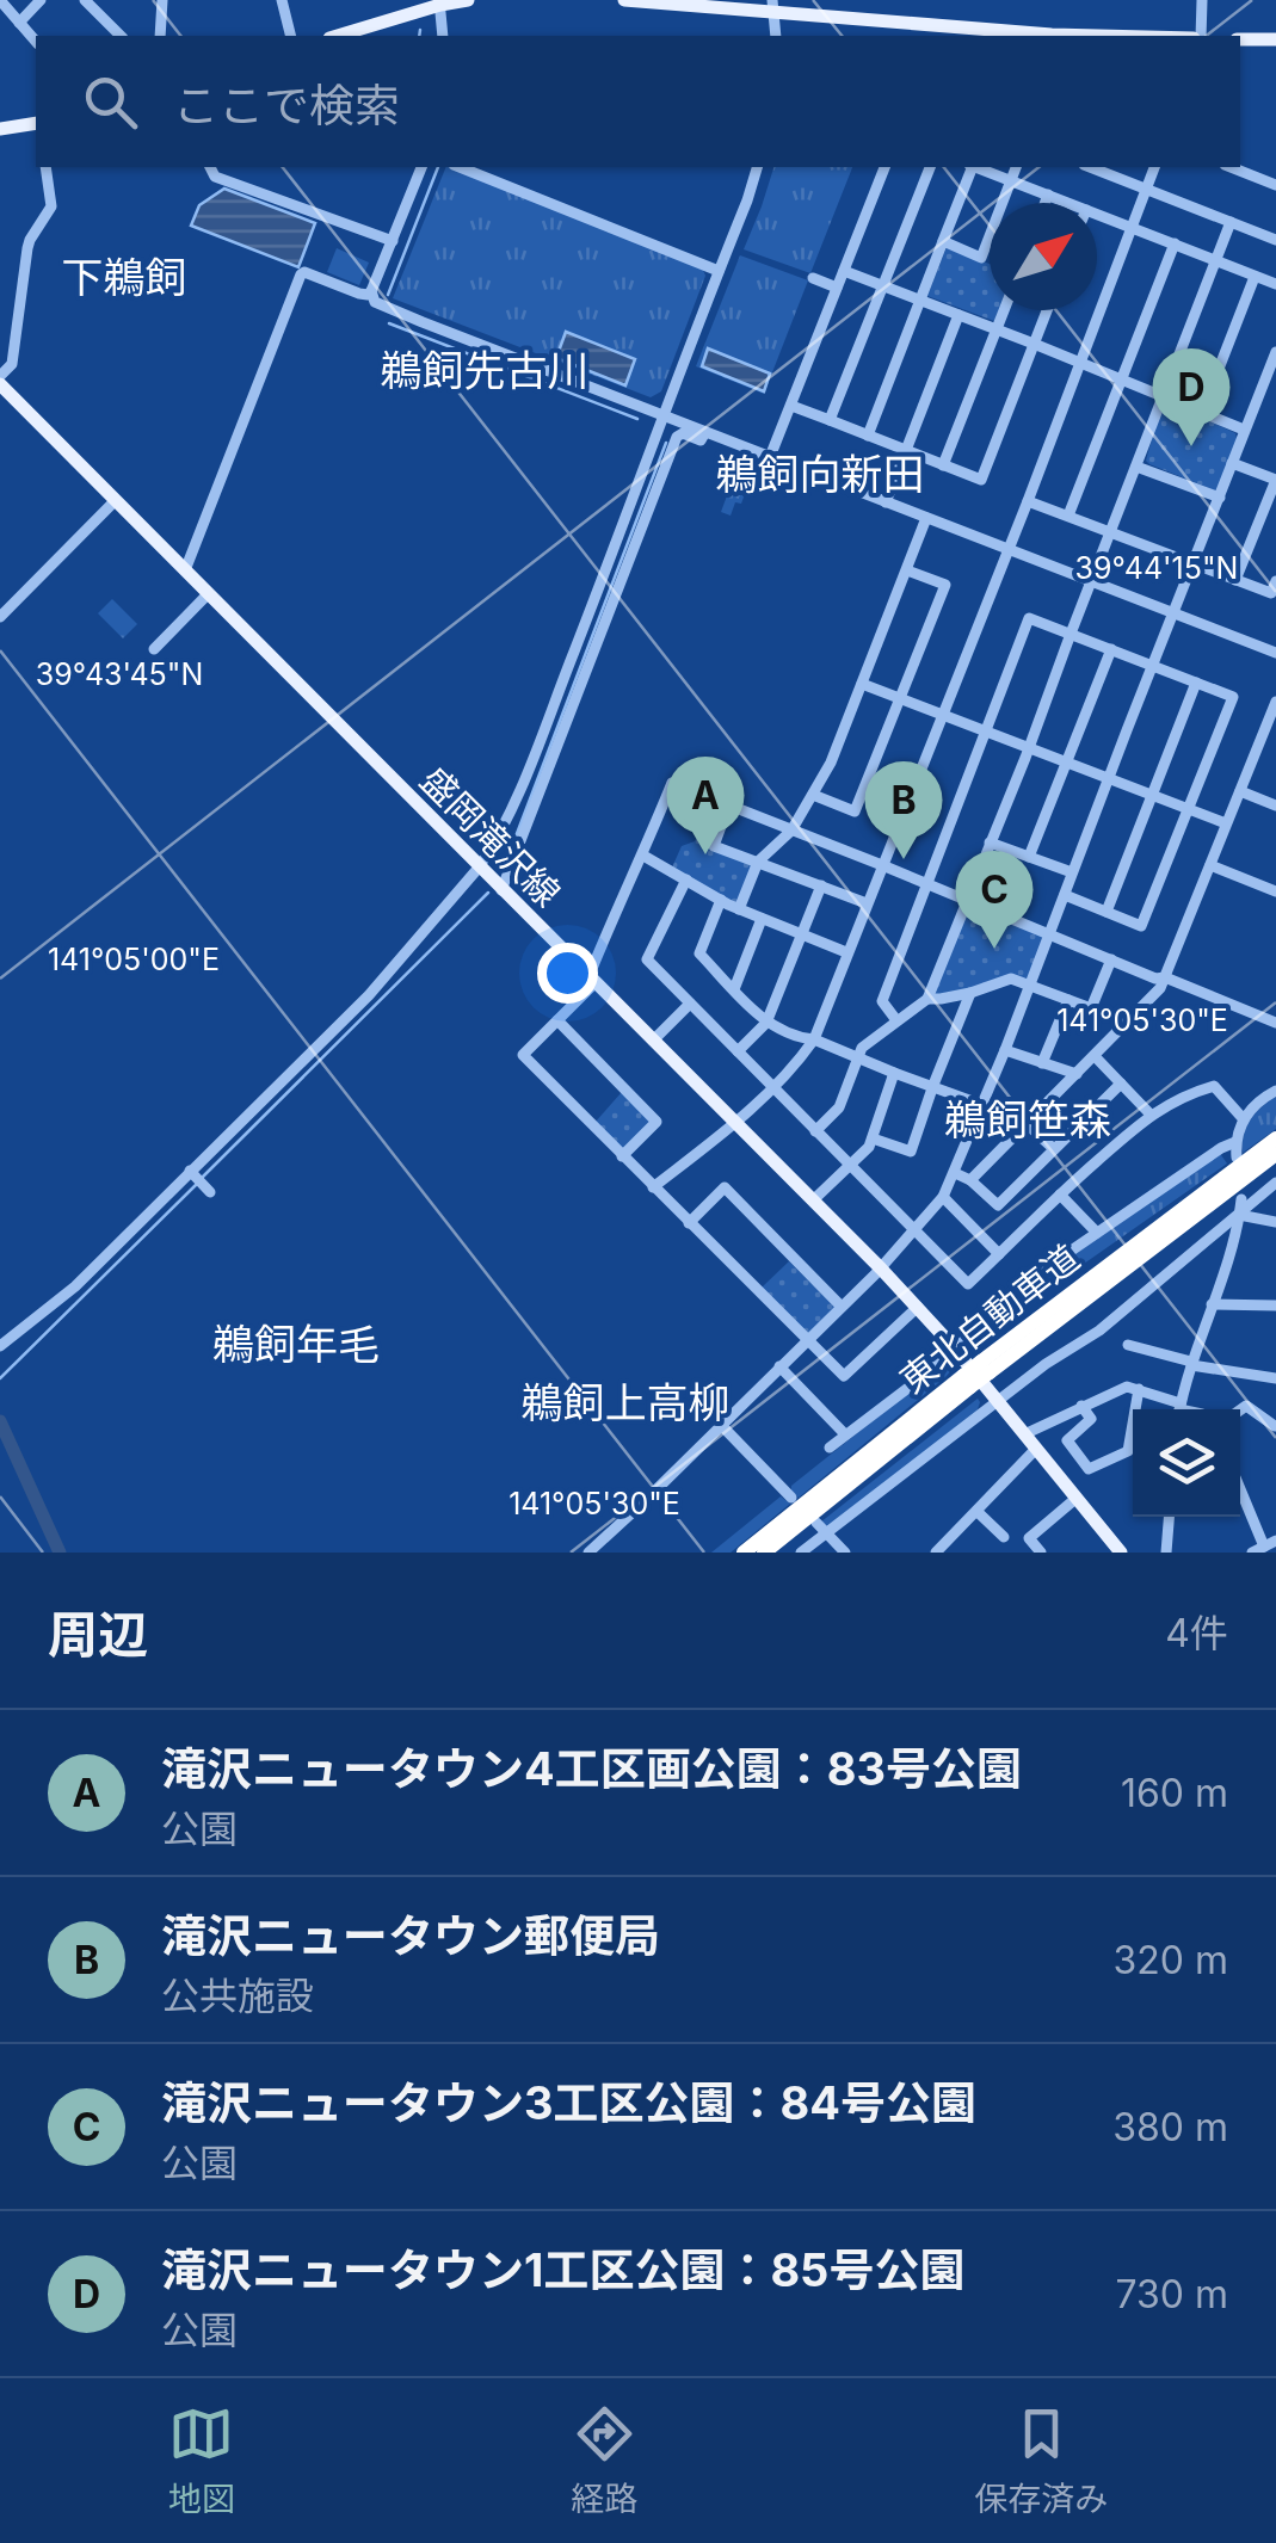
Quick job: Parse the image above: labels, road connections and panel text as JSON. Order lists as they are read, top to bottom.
{
  "streets": {
    "highway": ["東北自動車道"],
    "main road": ["盛岡滝沢線"]
  },
  "districts": [
    "下鵜飼",
    "鵜飼先古川",
    "鵜飼向新田",
    "鵜飼笹森",
    "鵜飼年毛",
    "鵜飼上高柳"
  ],
  "north": "top right",
  "page": {
    "search": "ここで検索",
    "pins": [
      "D",
      "A",
      "B",
      "C"
    ],
    "heading": ["周辺", "4件"],
    "list": [
      {
        "mark": "A",
        "name": "滝沢ニュータウン4工区画公園：83号公園",
        "note": "公園",
        "value": "160 m"
      },
      {
        "mark": "B",
        "name": "滝沢ニュータウン郵便局",
        "note": "公共施設",
        "value": "320 m"
      },
      {
        "mark": "C",
        "name": "滝沢ニュータウン3工区公園：84号公園",
        "note": "公園",
        "value": "380 m"
      },
      {
        "mark": "D",
        "name": "滝沢ニュータウン1工区公園：85号公園",
        "note": "公園",
        "value": "730 m"
      }
    ],
    "nav": ["地図", "経路", "保存済み"]
  },
  "coordinates": [
    "39°44'15\"N",
    "39°43'45\"N",
    "141°05'00\"E",
    "141°05'30\"E"
  ]
}
